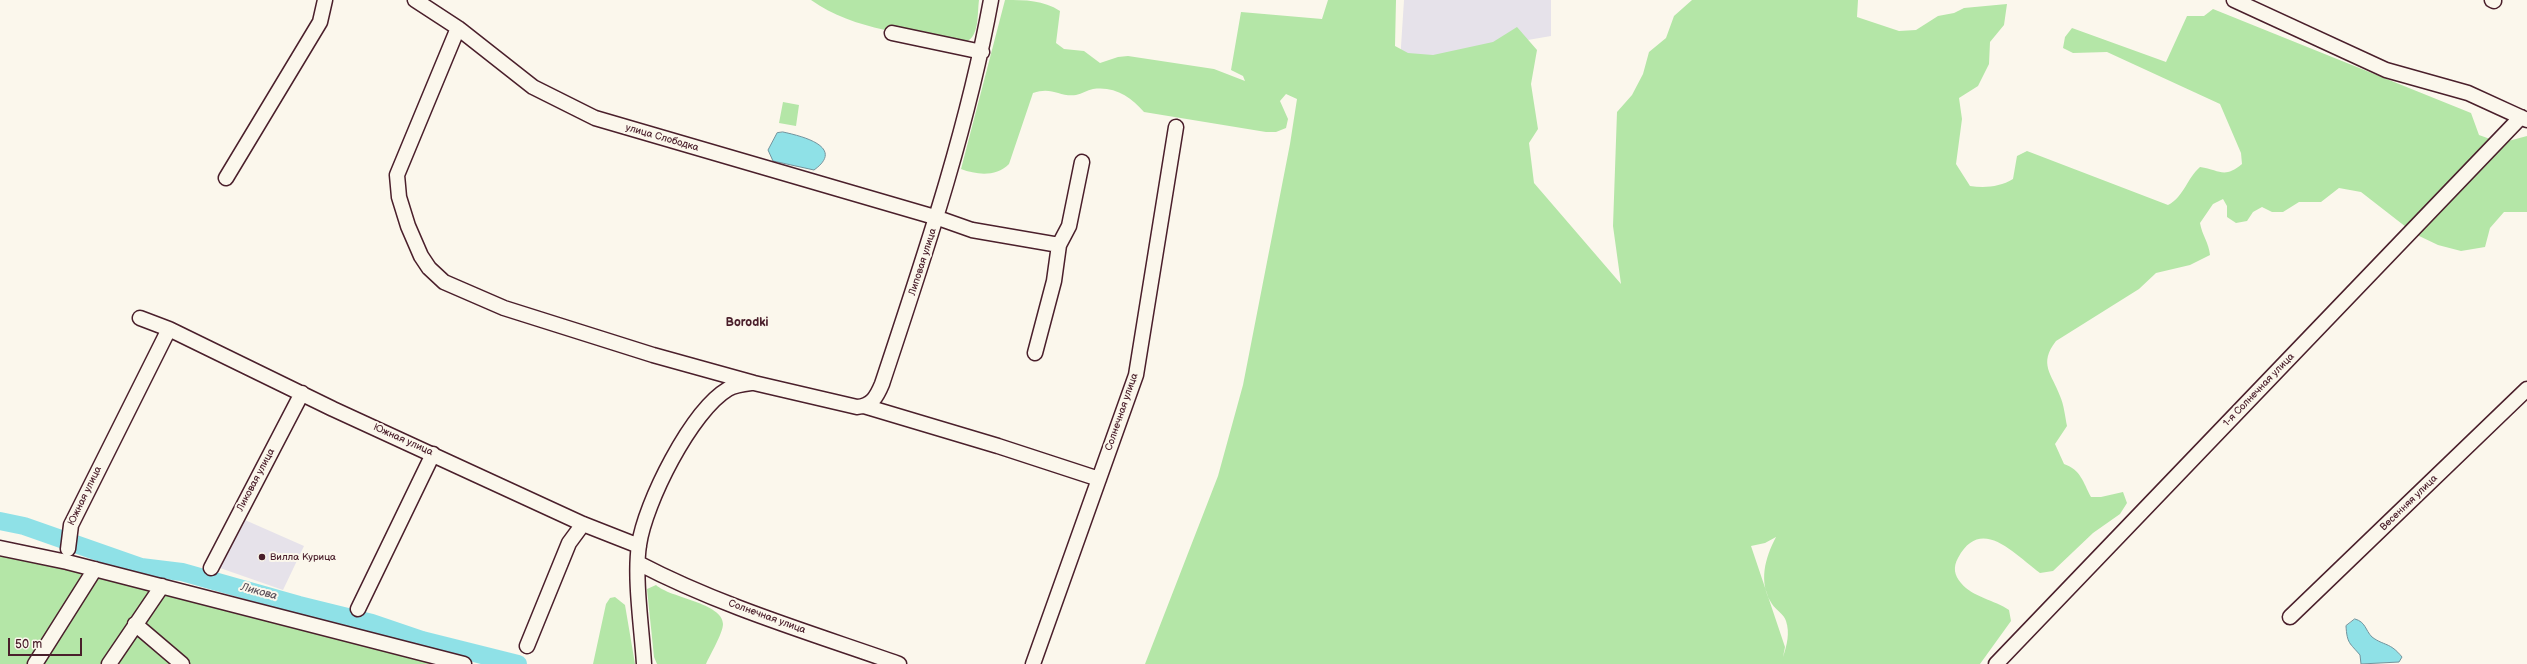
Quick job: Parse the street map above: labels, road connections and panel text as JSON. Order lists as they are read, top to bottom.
{
  "streets": {
    "street": [
      "улица Слободка",
      "Липовая улица",
      "1-я Солнечная улица",
      "Солнечная улица",
      "Южная улица",
      "Ликовая улица",
      "Весенняя улица"
    ]
  },
  "crossings": [
    ["улица Слободка", "Липовая улица"],
    ["Солнечная улица", "Южная улица"],
    ["Южная улица", "Ликовая улица"]
  ],
  "districts": ["Borodki"],
  "water": ["Ликова"],
  "places": ["Вилла Курица"],
  "scale_bar": "50 m"
}
